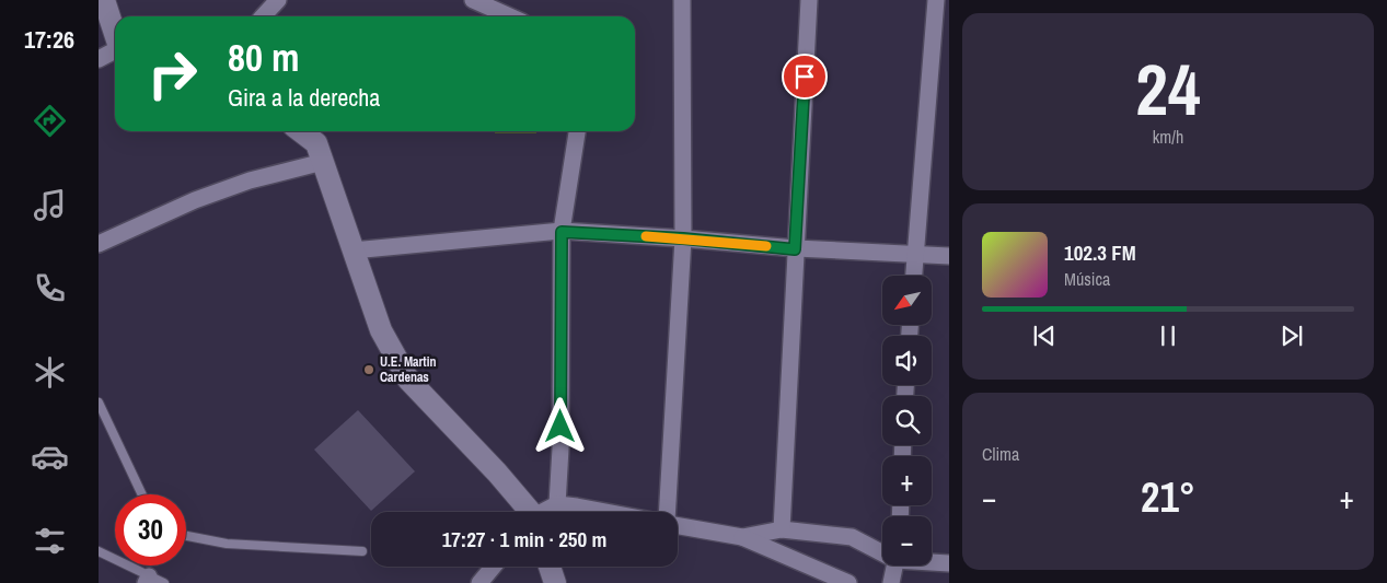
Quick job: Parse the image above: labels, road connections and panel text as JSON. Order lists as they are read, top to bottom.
{
  "places": ["U.E. Martin Cardenas"],
  "north": "bottom left",
  "page": {
    "tabs": "17:26",
    "tile": [
      ["24", "km/h"],
      "Clima"
    ],
    "turn": ["80 m", "Gira a la derecha"],
    "song": ["102.3 FM", "Música"],
    "map_buttons": ["+", "−"],
    "heat": ["−", "21°", "+"],
    "limit": "30",
    "trip": "17:27 · 1 min · 250 m"
  }
}
